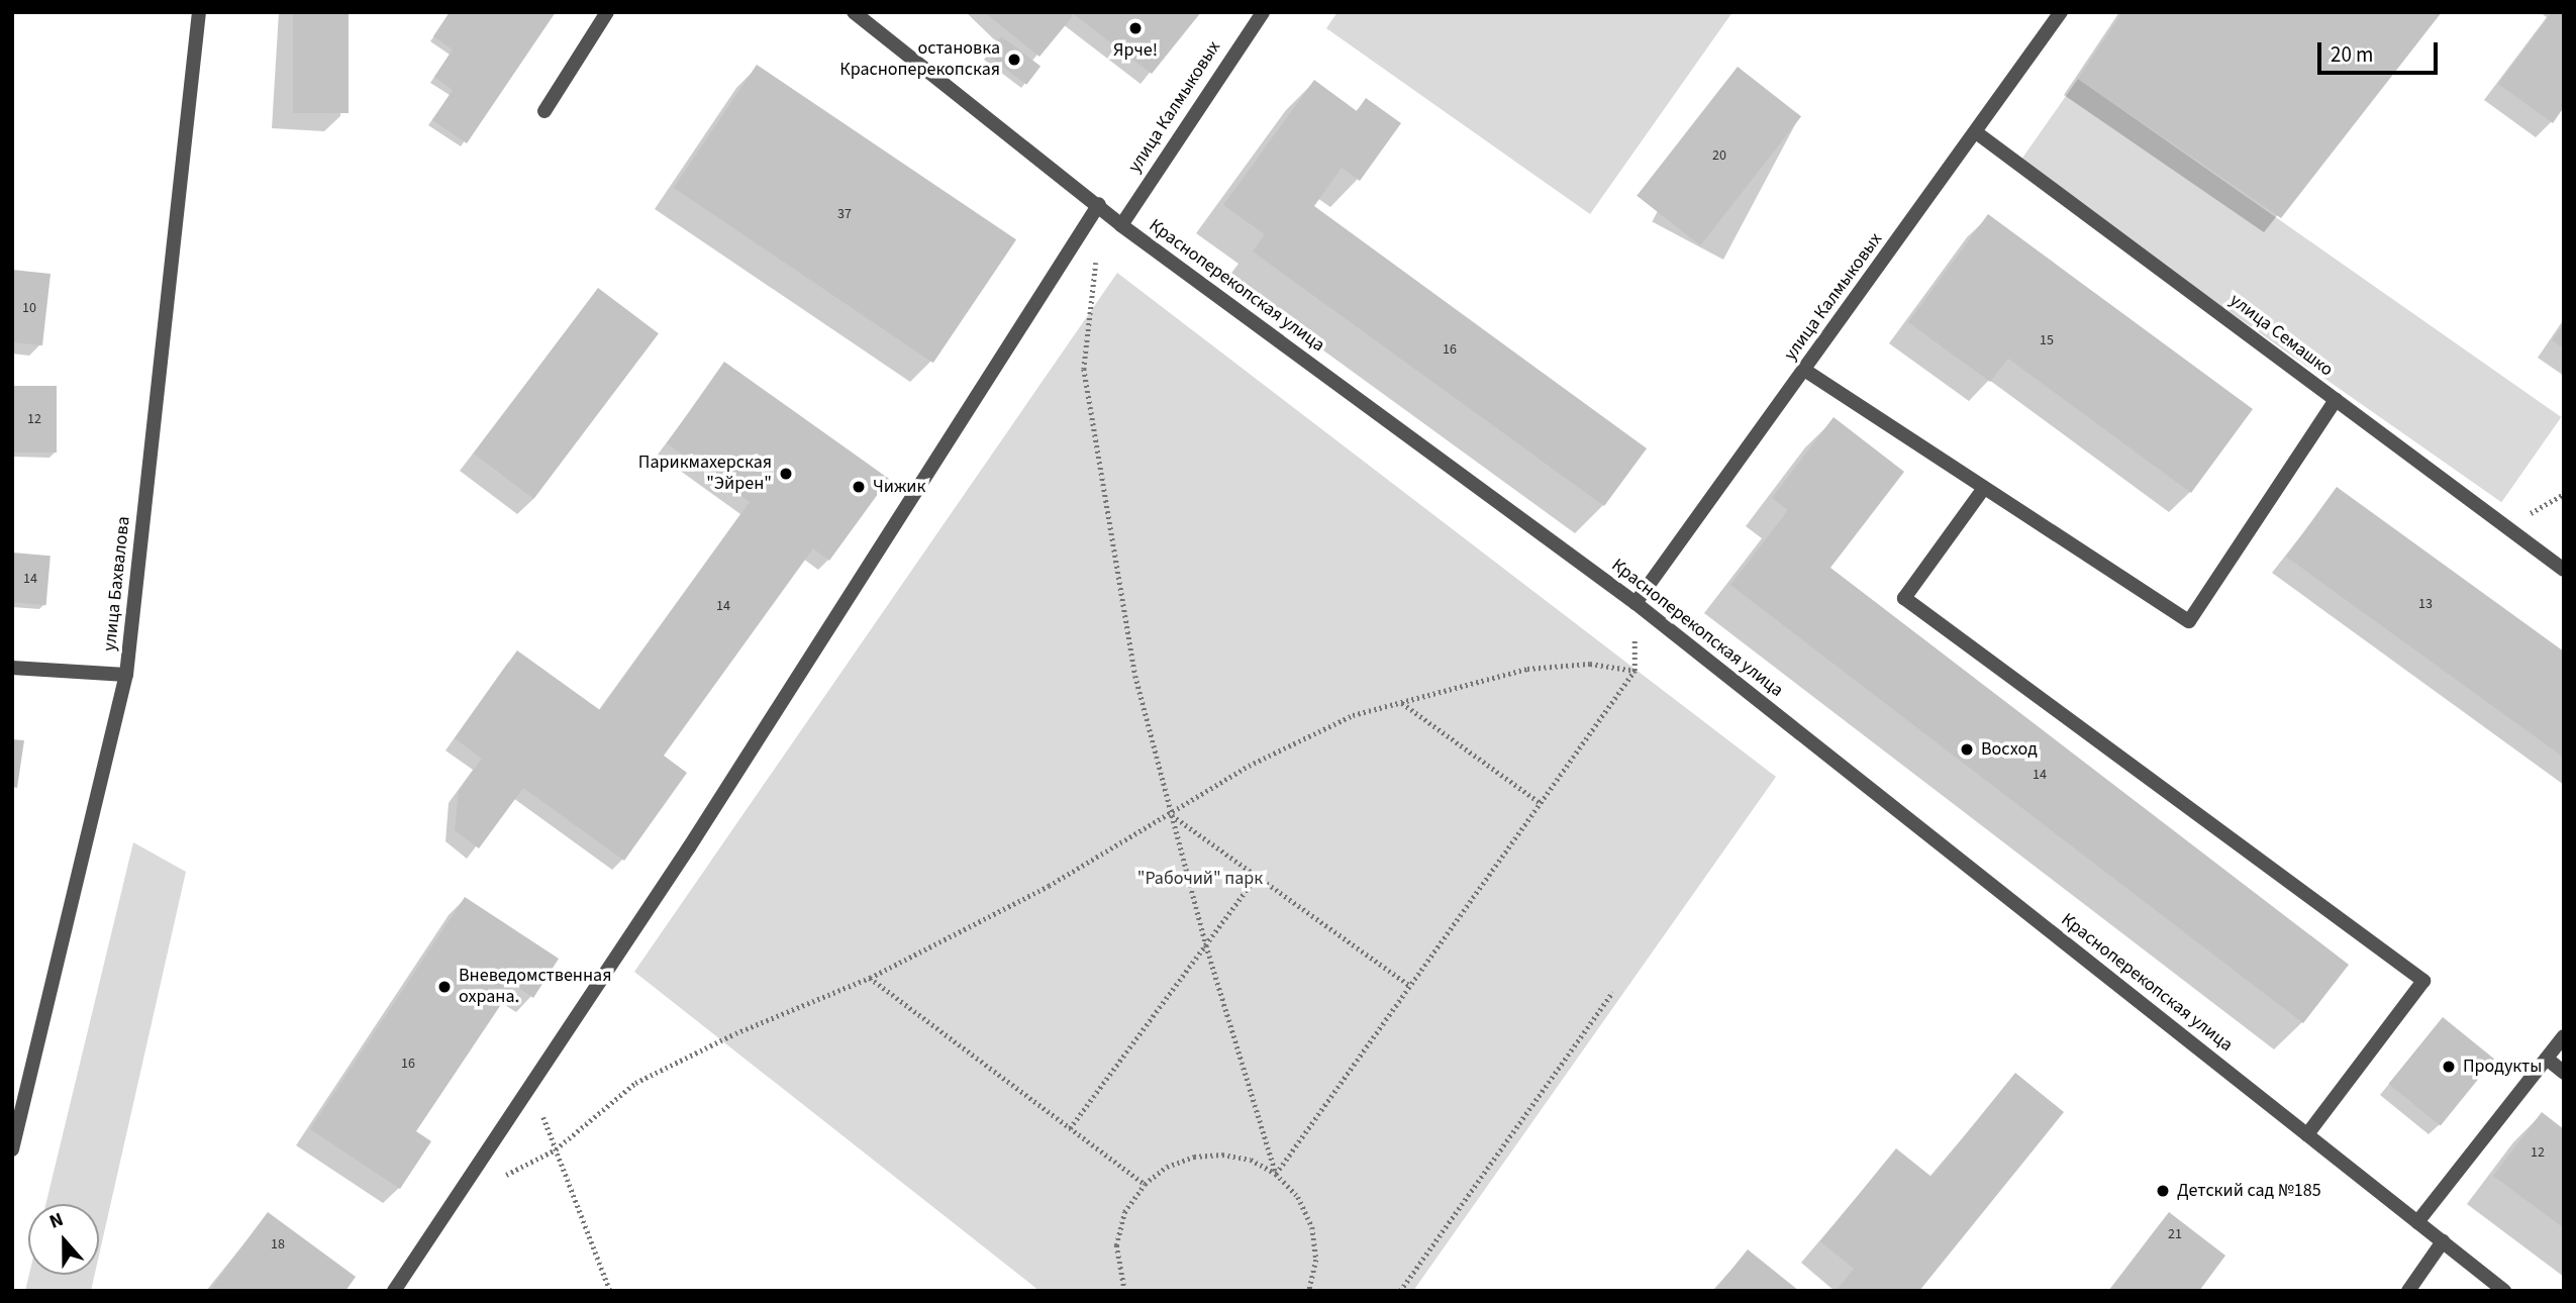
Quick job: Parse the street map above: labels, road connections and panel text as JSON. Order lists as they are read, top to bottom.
{
  "streets": {
    "street": [
      "улица Калмыковых",
      "Красноперекопская улица",
      "улица Семашко",
      "улица Бахвалова"
    ]
  },
  "crossings": [
    ["улица Калмыковых", "Красноперекопская улица"],
    ["улица Калмыковых", "улица Семашко"]
  ],
  "parks": ["\"Рабочий\" парк"],
  "places": [
    "Ярче!",
    "остановка Красноперекопская",
    "Парикмахерская \"Эйрен\"",
    "Чижик",
    "Восход",
    "Вневедомственная охрана.",
    "Продукты",
    "Детский сад №185"
  ],
  "house_numbers": [
    "20",
    "37",
    "10",
    "15",
    "16",
    "12",
    "14",
    "13",
    "14",
    "14",
    "16",
    "12",
    "21",
    "18"
  ],
  "scale_bar": "20 m",
  "north": "top"
}
